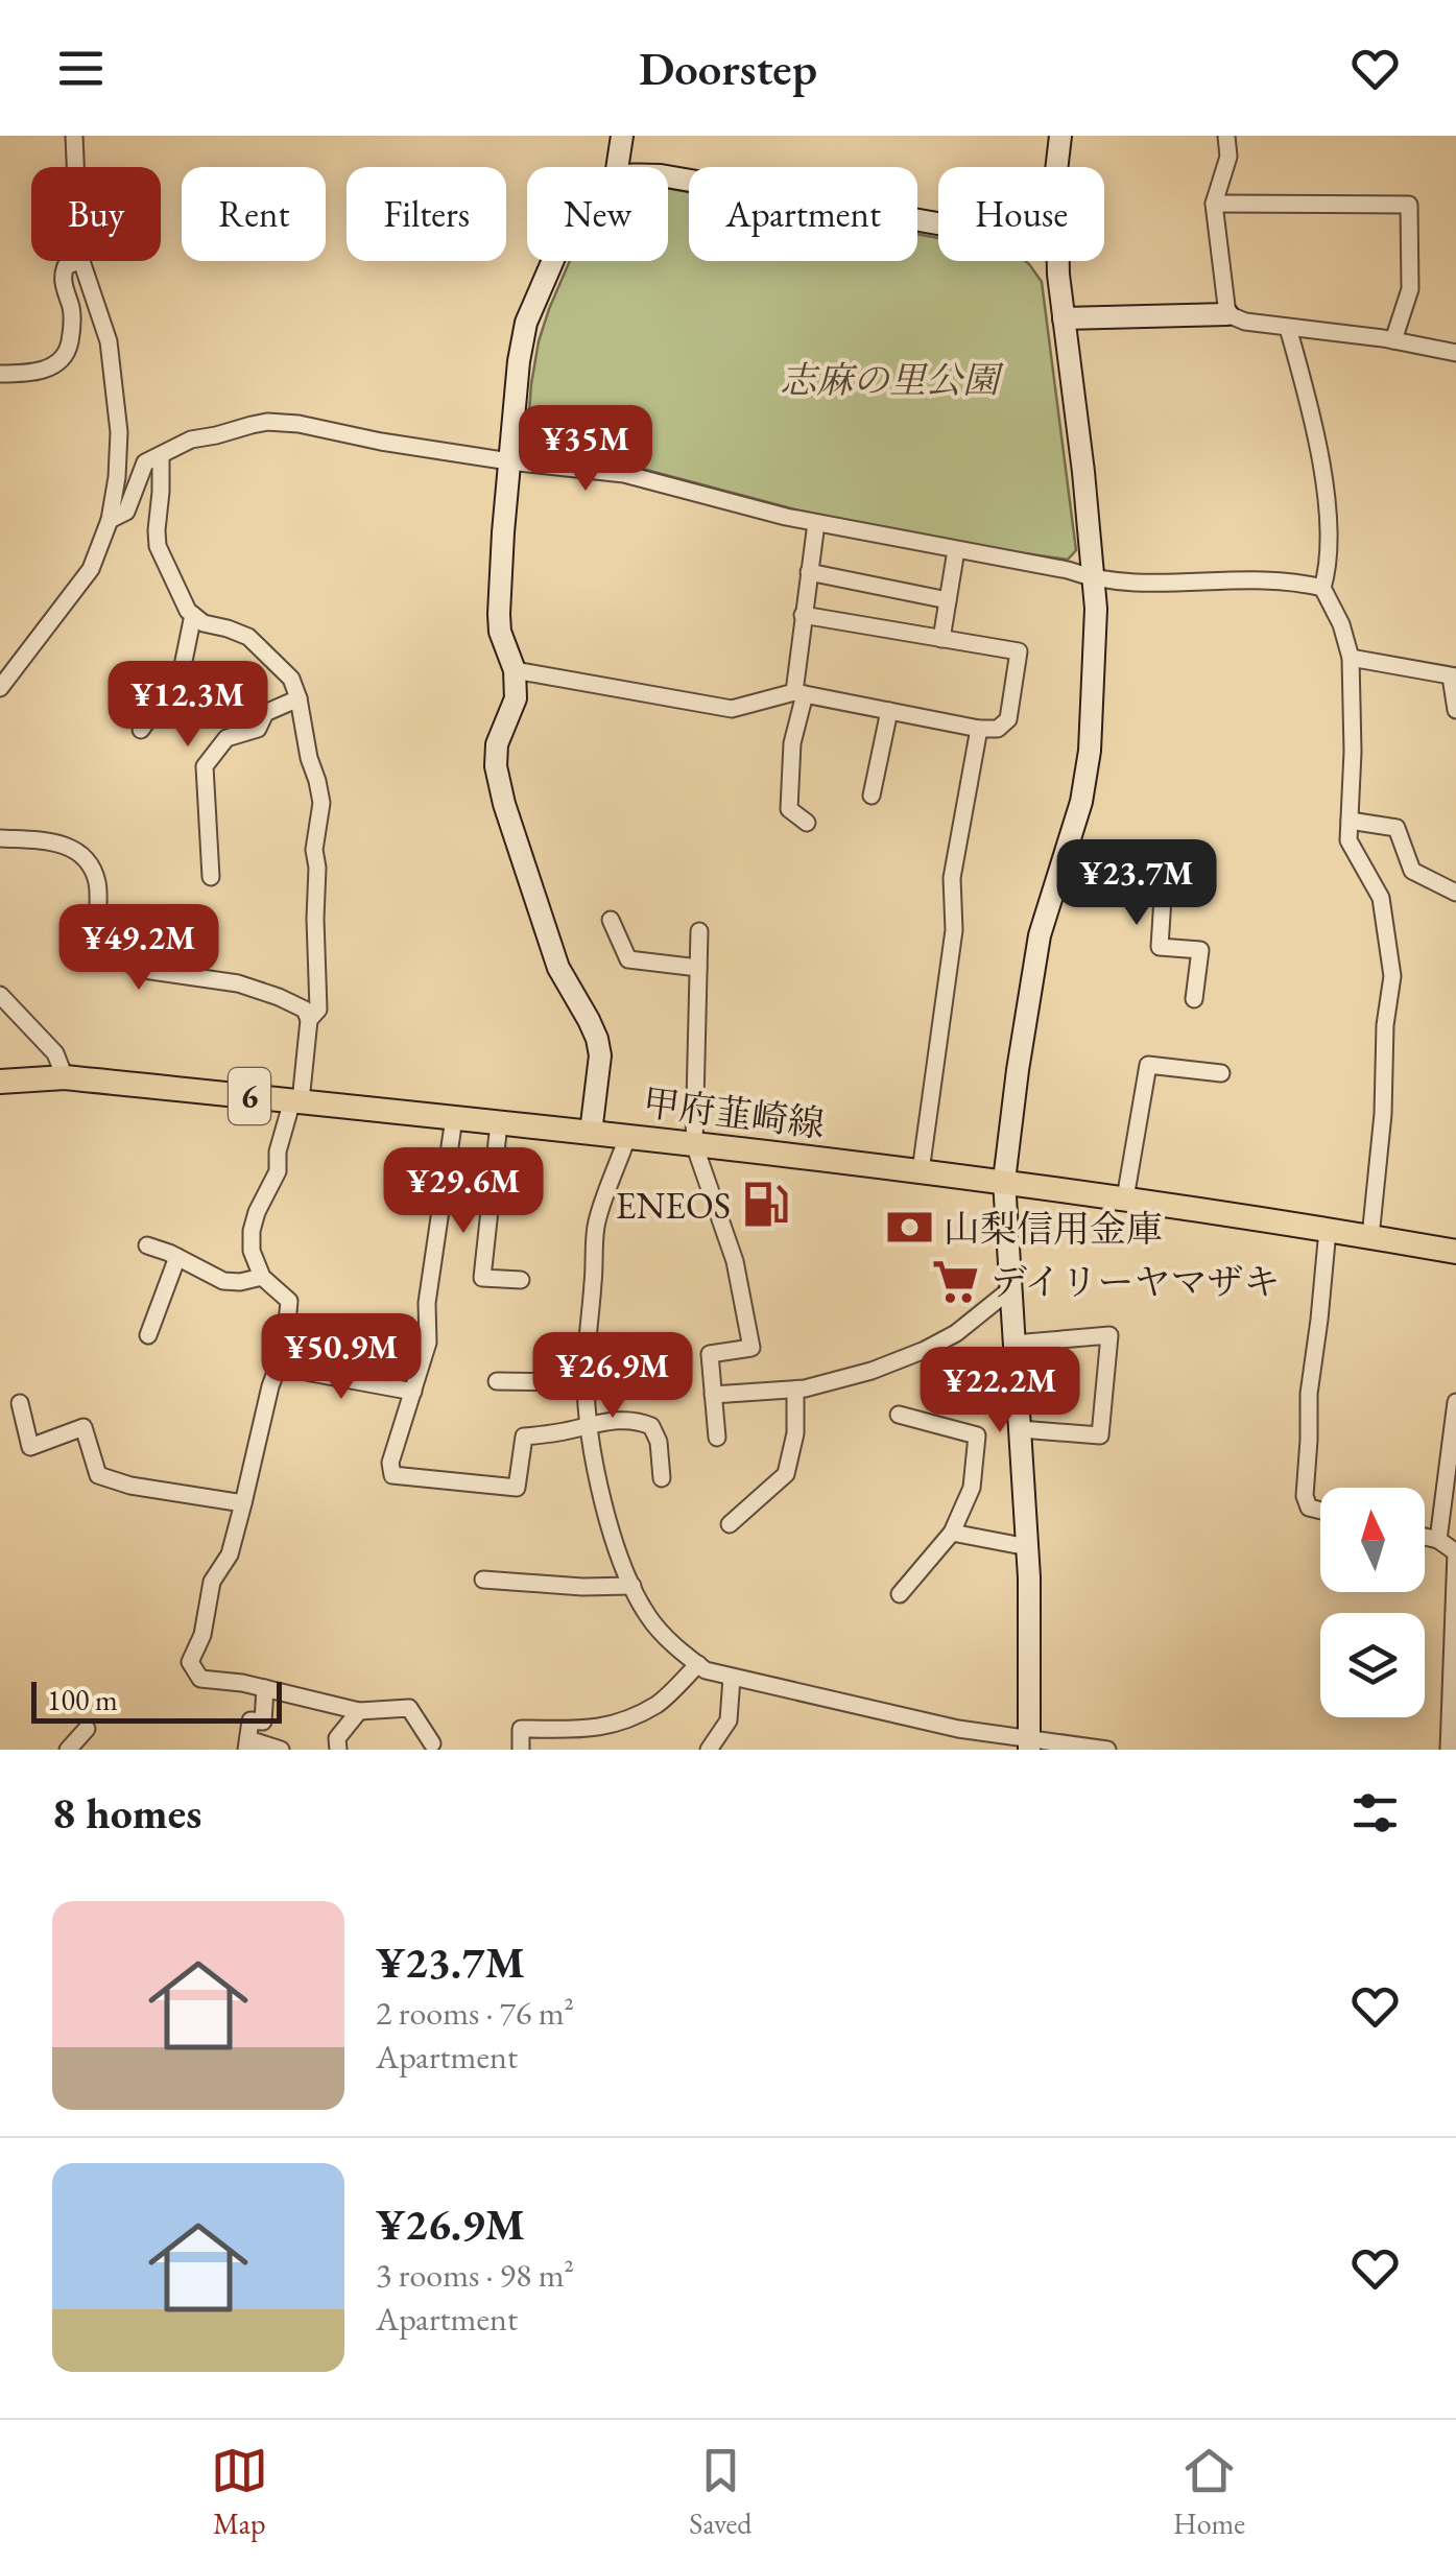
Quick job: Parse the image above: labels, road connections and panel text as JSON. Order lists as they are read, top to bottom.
{
  "streets": {
    "main road": ["6", "甲府韮崎線"]
  },
  "parks": ["志麻の里公園"],
  "places": {
    "fuel station": ["ENEOS"],
    "bank": ["山梨信用金庫"],
    "supermarket": ["デイリーヤマザキ"]
  },
  "scale_bar": "100 m",
  "north": "top",
  "page": {
    "header": "Doorstep",
    "chip": [
      "Buy",
      "Rent",
      "Filters",
      "New",
      "Apartment",
      "House"
    ],
    "price": [
      "¥35M",
      "¥12.3M",
      "¥23.7M",
      "¥49.2M",
      "¥29.6M",
      "¥50.9M",
      "¥26.9M",
      "¥22.2M"
    ],
    "scale": "100 m",
    "heading": "8 homes",
    "list": [
      {
        "name": "¥23.7M",
        "note": "2 rooms · 76 m² · Apartment"
      },
      {
        "name": "¥26.9M",
        "note": "3 rooms · 98 m² · Apartment"
      }
    ],
    "tabs": ["Map", "Saved", "Home"]
  }
}
